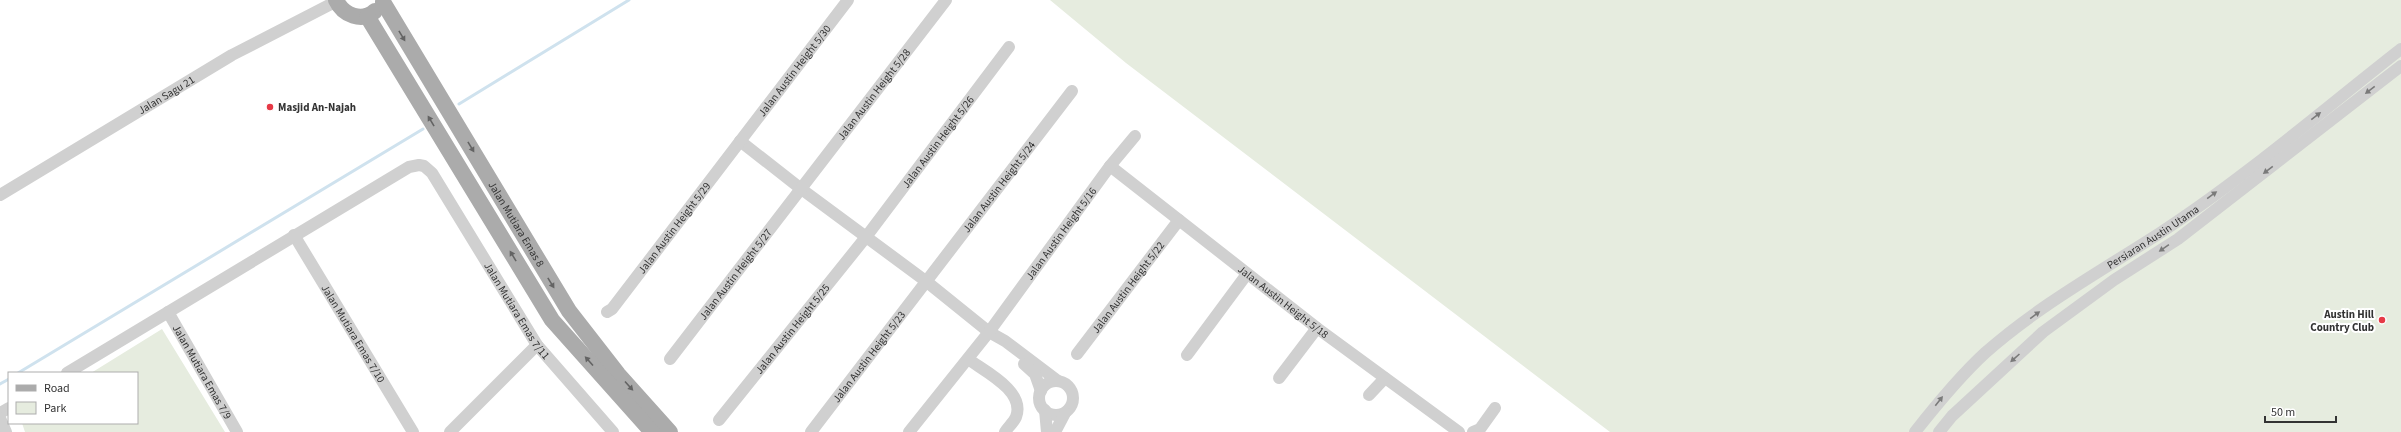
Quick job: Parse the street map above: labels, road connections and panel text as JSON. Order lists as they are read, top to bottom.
{
  "streets": {
    "main road": ["Jalan Mutiara Emas 8"],
    "street": [
      "Jalan Austin Height 5/30",
      "Jalan Sagu 21",
      "Jalan Austin Height 5/28",
      "Jalan Austin Height 5/26",
      "Jalan Austin Height 5/24",
      "Jalan Austin Height 5/29",
      "Jalan Austin Height 5/16",
      "Persiaran Austin Utama",
      "Jalan Austin Height 5/27",
      "Jalan Austin Height 5/22",
      "Jalan Austin Height 5/18",
      "Jalan Mutiara Emas 7/11",
      "Jalan Austin Height 5/25",
      "Jalan Mutiara Emas 7/10",
      "Jalan Austin Height 5/23",
      "Jalan Mutiara Emas 7/9"
    ]
  },
  "crossings": [
    ["Jalan Austin Height 5/30", "Jalan Austin Height 5/29"],
    ["Jalan Austin Height 5/28", "Jalan Austin Height 5/27"],
    ["Jalan Austin Height 5/26", "Jalan Austin Height 5/25"],
    ["Jalan Austin Height 5/24", "Jalan Austin Height 5/23"],
    ["Jalan Austin Height 5/16", "Jalan Austin Height 5/18"],
    ["Jalan Austin Height 5/22", "Jalan Austin Height 5/18"],
    ["Jalan Mutiara Emas 7/11", "Jalan Mutiara Emas 7/10"],
    ["Jalan Mutiara Emas 7/11", "Jalan Mutiara Emas 7/9"]
  ],
  "places": ["Masjid An-Najah", "Austin Hill Country Club"],
  "legend": ["Road", "Park"],
  "scale_bar": "50 m"
}
